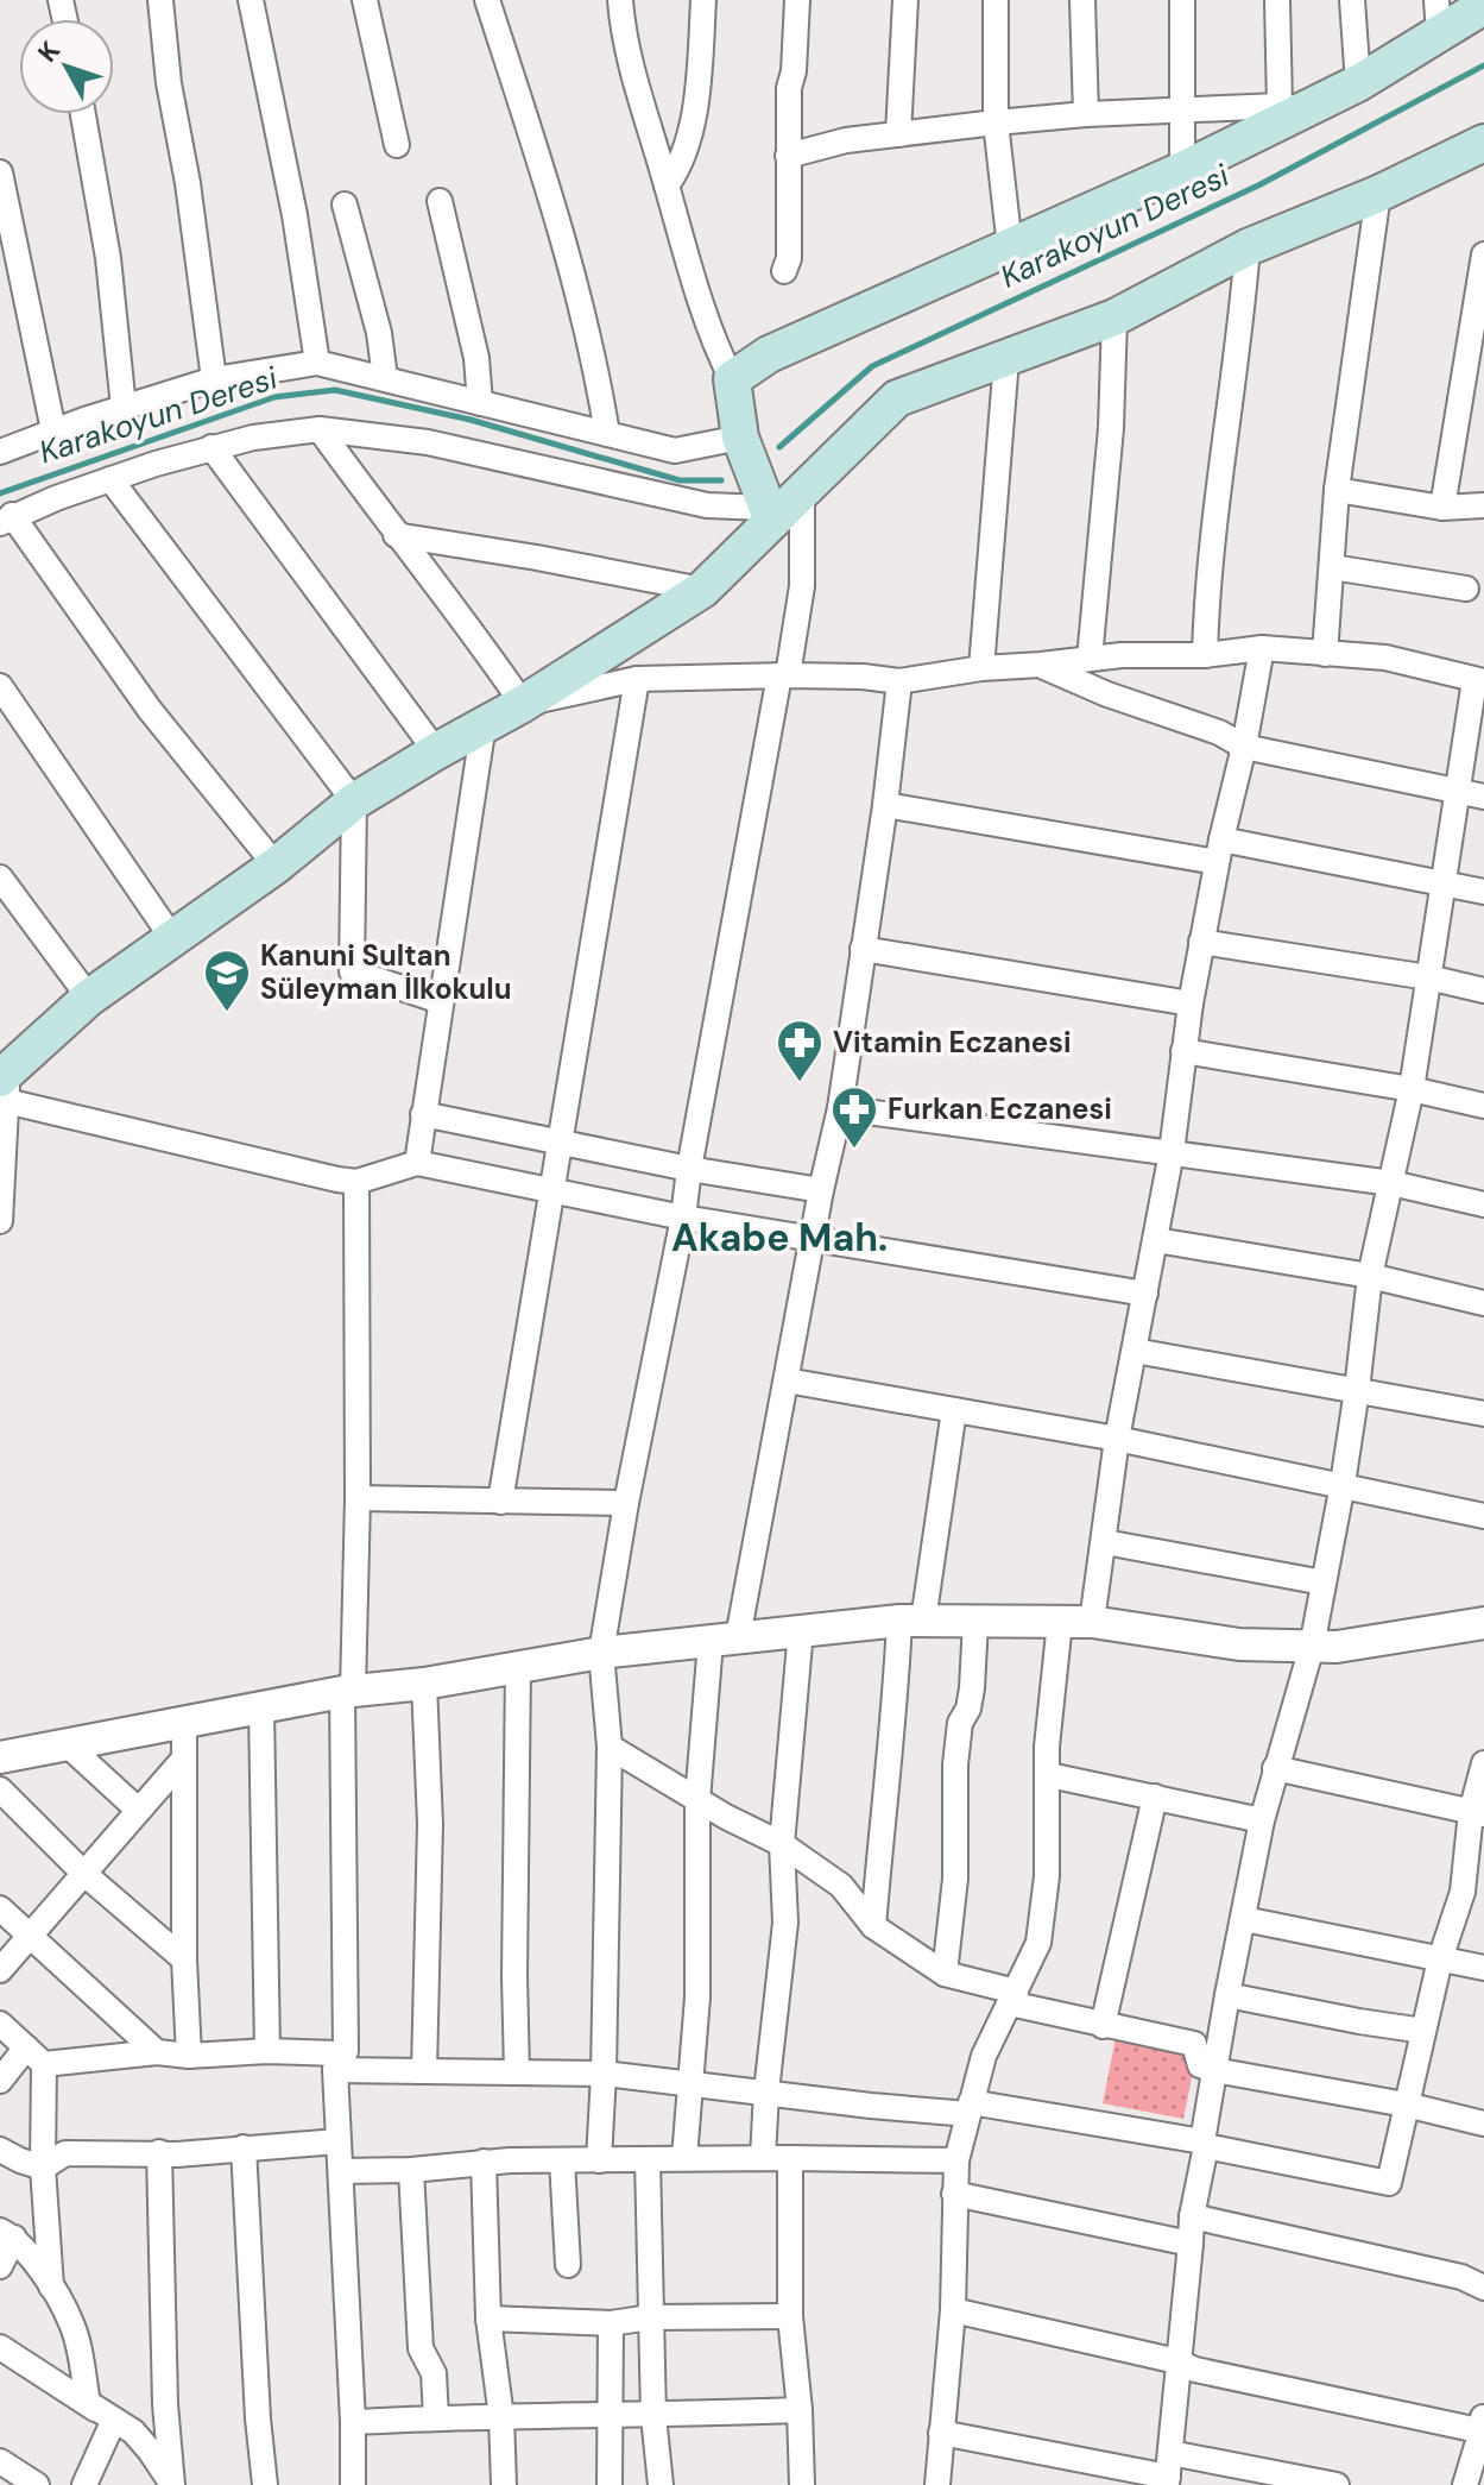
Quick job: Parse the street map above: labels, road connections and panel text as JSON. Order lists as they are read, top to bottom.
{
  "districts": ["Akabe Mah."],
  "water": ["Karakoyun Deresi"],
  "places": {
    "school or university": ["Kanuni Sultan Süleyman İlkokulu"],
    "pharmacy": ["Vitamin Eczanesi", "Furkan Eczanesi"]
  },
  "north": "top left"
}
